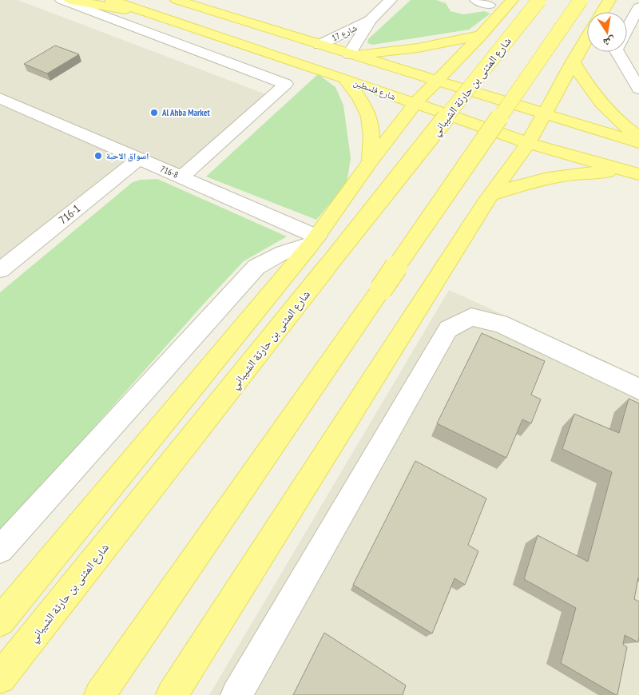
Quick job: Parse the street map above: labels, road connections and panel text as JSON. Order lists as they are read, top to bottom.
{
  "streets": {
    "main road": ["شارع المثنى بن حارثة الشيباني", "شارع فلسطين"],
    "street": ["شارع 17", "716-8", "716-1"]
  },
  "crossings": [
    ["716-8", "716-1"]
  ],
  "places": ["Al Ahba Market", "اسواق الاحبة"],
  "north": "bottom"
}
